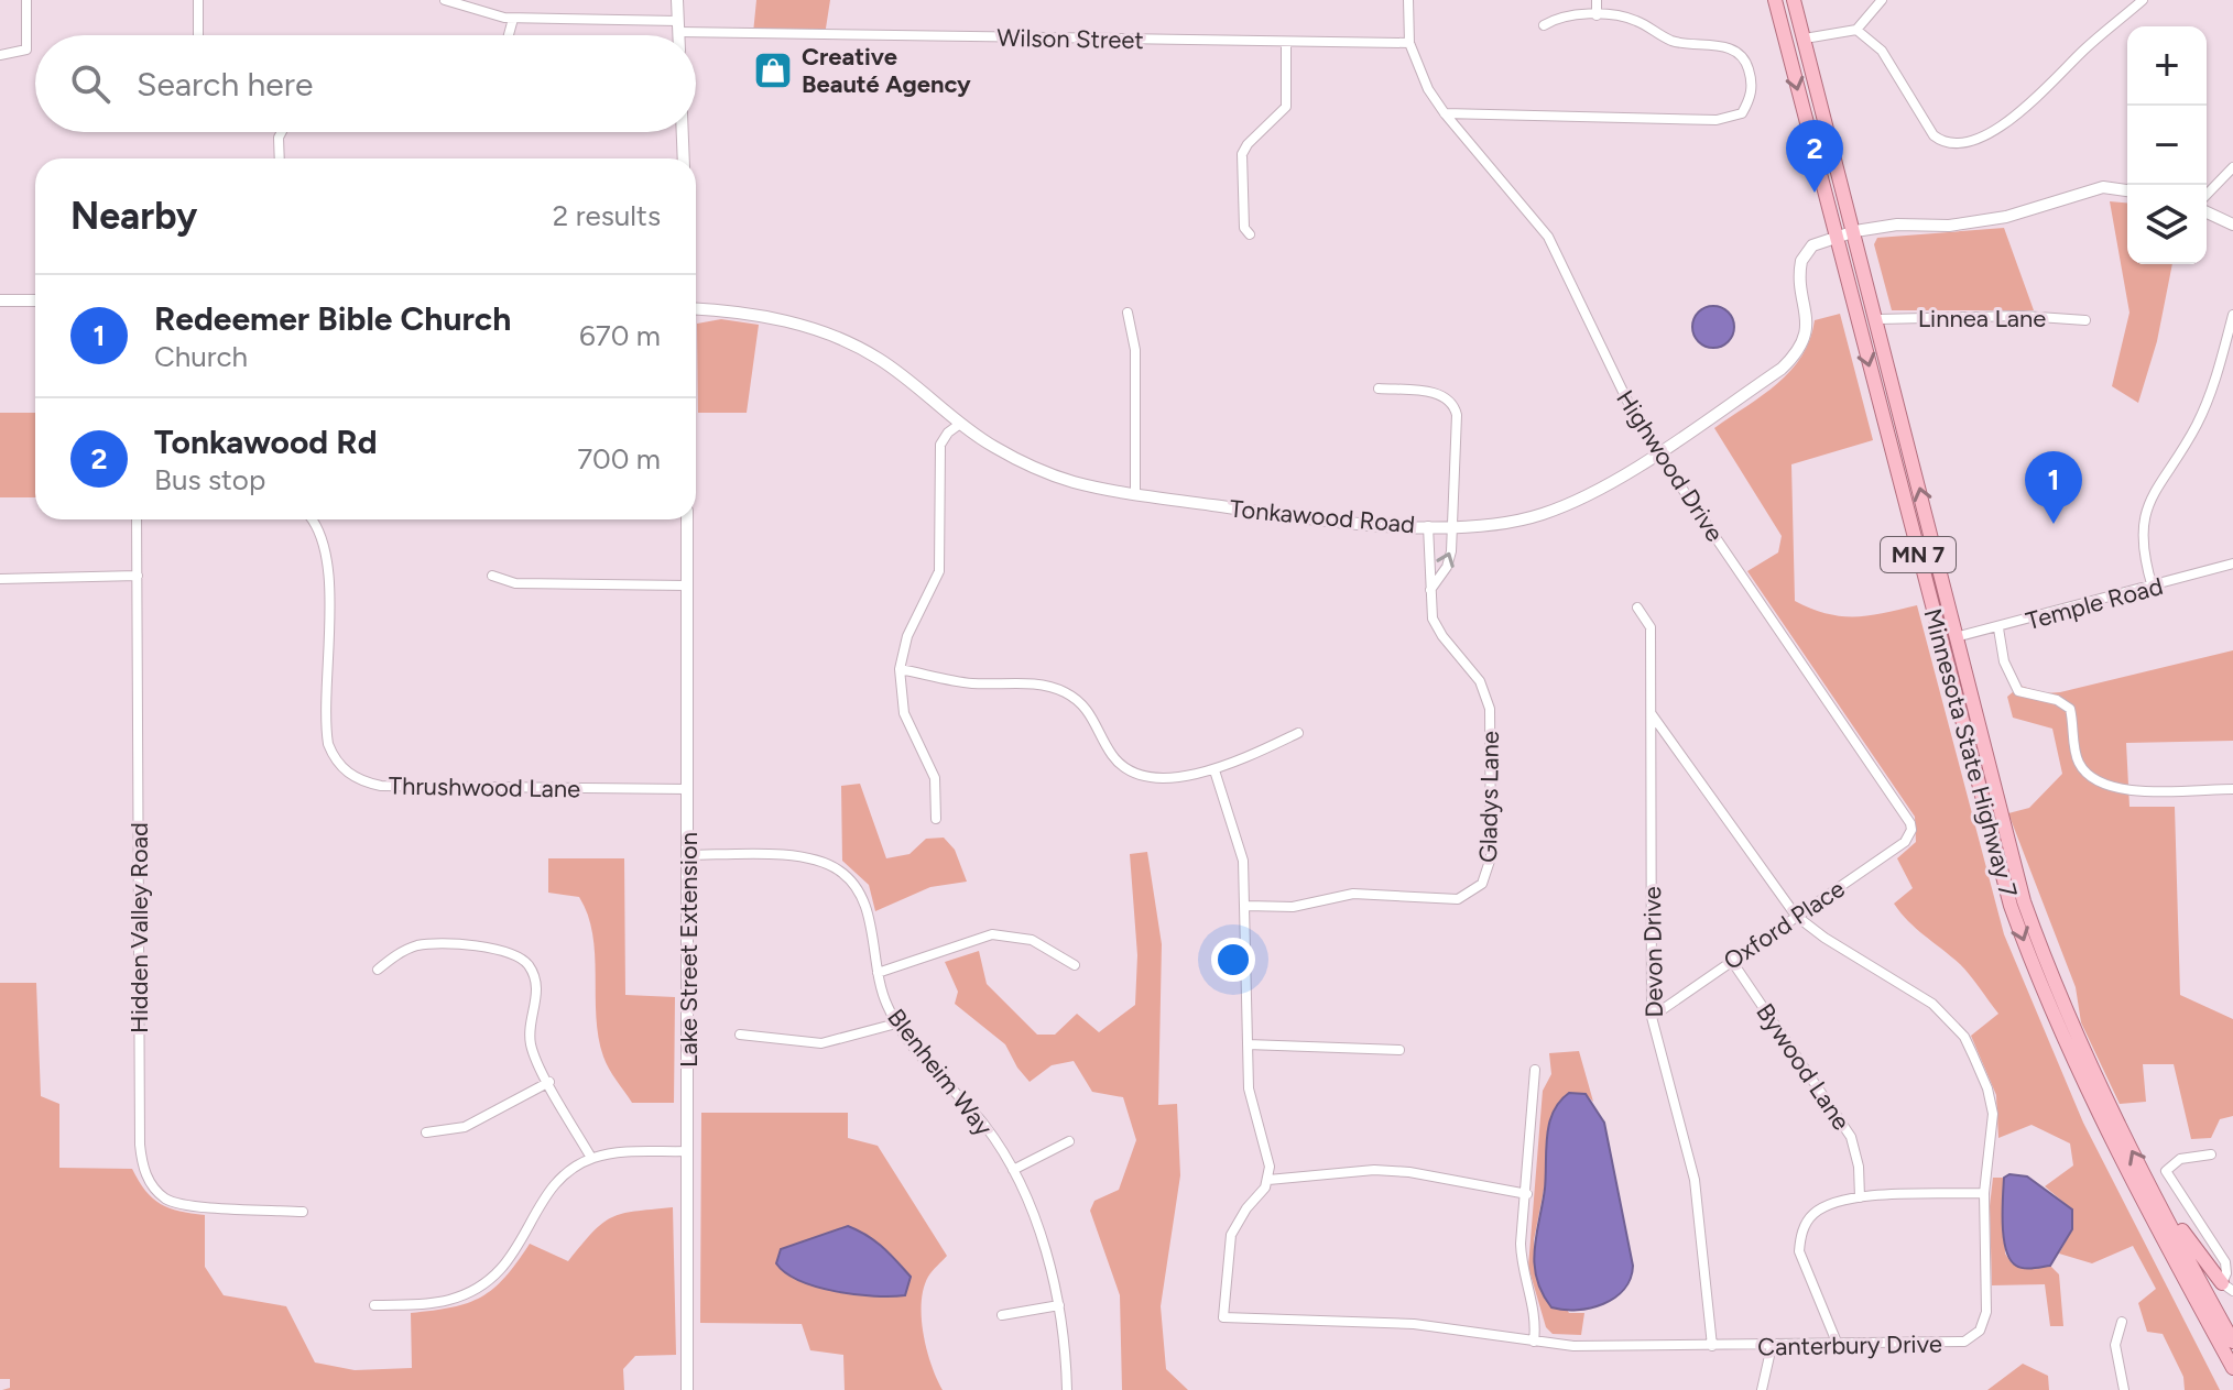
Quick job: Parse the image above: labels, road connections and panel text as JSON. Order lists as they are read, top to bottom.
{
  "streets": {
    "main road": ["MN 7", "Minnesota State Highway 7"],
    "street": [
      "Wilson Street",
      "Linnea Lane",
      "Highwood Drive",
      "Tonkawood Road",
      "Temple Road",
      "Thrushwood Lane",
      "Gladys Lane",
      "Oxford Place",
      "Hidden Valley Road",
      "Lake Street Extension",
      "Devon Drive",
      "Bywood Lane",
      "Blenheim Way",
      "Canterbury Drive"
    ]
  },
  "crossings": [
    ["Wilson Street", "Highwood Drive"],
    ["Linnea Lane", "Minnesota State Highway 7"],
    ["Highwood Drive", "Tonkawood Road"],
    ["Highwood Drive", "Oxford Place"],
    ["Tonkawood Road", "Minnesota State Highway 7"],
    ["Tonkawood Road", "Gladys Lane"],
    ["Temple Road", "Minnesota State Highway 7"],
    ["Thrushwood Lane", "Lake Street Extension"],
    ["Oxford Place", "Devon Drive"],
    ["Oxford Place", "Bywood Lane"],
    ["Oxford Place", "Canterbury Drive"],
    ["Lake Street Extension", "Blenheim Way"],
    ["Devon Drive", "Canterbury Drive"],
    ["Bywood Lane", "Canterbury Drive"]
  ],
  "places": {
    "shop": ["Creative Beauté Agency"]
  },
  "page": {
    "map_buttons": ["+", "−"],
    "search": "Search here",
    "pins": ["2", "1"],
    "heading": ["Nearby", "2 results"],
    "list": [
      {
        "mark": "1",
        "name": "Redeemer Bible Church",
        "note": "Church",
        "value": "670 m"
      },
      {
        "mark": "2",
        "name": "Tonkawood Rd",
        "note": "Bus stop",
        "value": "700 m"
      }
    ]
  }
}
